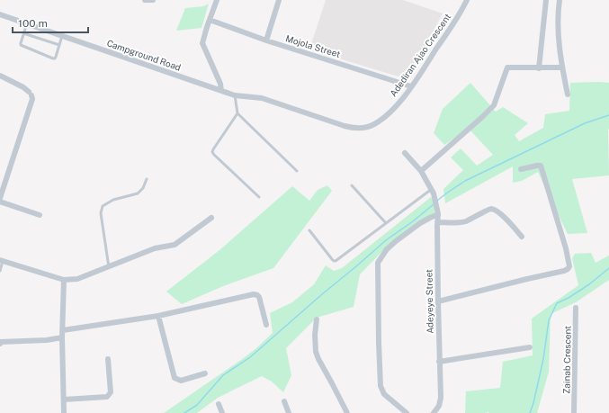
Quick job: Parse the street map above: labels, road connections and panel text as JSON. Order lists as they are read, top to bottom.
{
  "streets": {
    "street": [
      "Mojola Street",
      "Campground Road",
      "Adediran Ajao Crescent",
      "Adeyeye Street",
      "Zainab Crescent"
    ]
  },
  "crossings": [
    ["Mojola Street", "Adediran Ajao Crescent"],
    ["Campground Road", "Adediran Ajao Crescent"]
  ],
  "scale_bar": "100 m"
}
